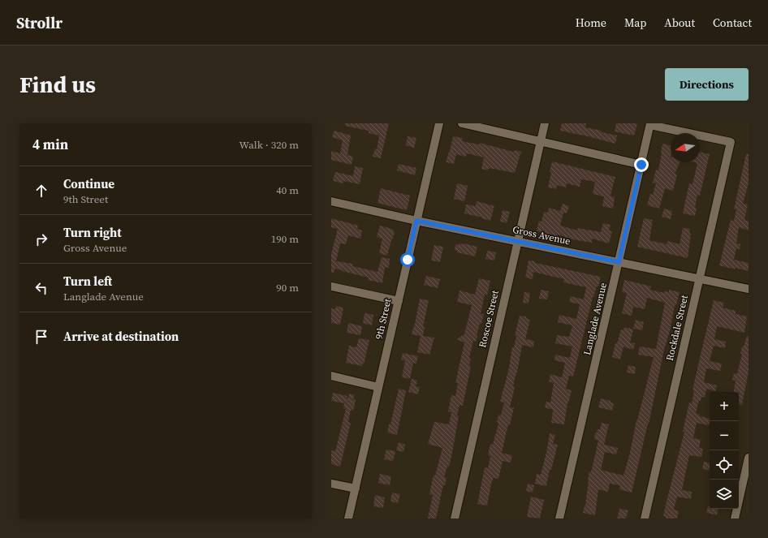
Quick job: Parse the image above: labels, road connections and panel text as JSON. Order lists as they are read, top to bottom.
{
  "streets": {
    "street": [
      "Gross Avenue",
      "9th Street",
      "Roscoe Street",
      "Langlade Avenue",
      "Rockdale Street"
    ]
  },
  "crossings": [
    ["Gross Avenue", "9th Street"],
    ["Gross Avenue", "Roscoe Street"],
    ["Gross Avenue", "Langlade Avenue"],
    ["Gross Avenue", "Rockdale Street"],
    ["Langlade Avenue", "Rockdale Street"]
  ],
  "north": "left",
  "page": {
    "header": "Strollr",
    "nav": [
      "Home",
      "Map",
      "About",
      "Contact"
    ],
    "buttons": "Directions",
    "title": "Find us",
    "heading": ["4 min", "Walk · 320 m"],
    "list": [
      ["Continue", "9th Street", "40 m"],
      ["Turn right", "Gross Avenue", "190 m"],
      ["Turn left", "Langlade Avenue", "90 m"],
      "Arrive at destination"
    ],
    "map_buttons": ["+", "−"]
  }
}
